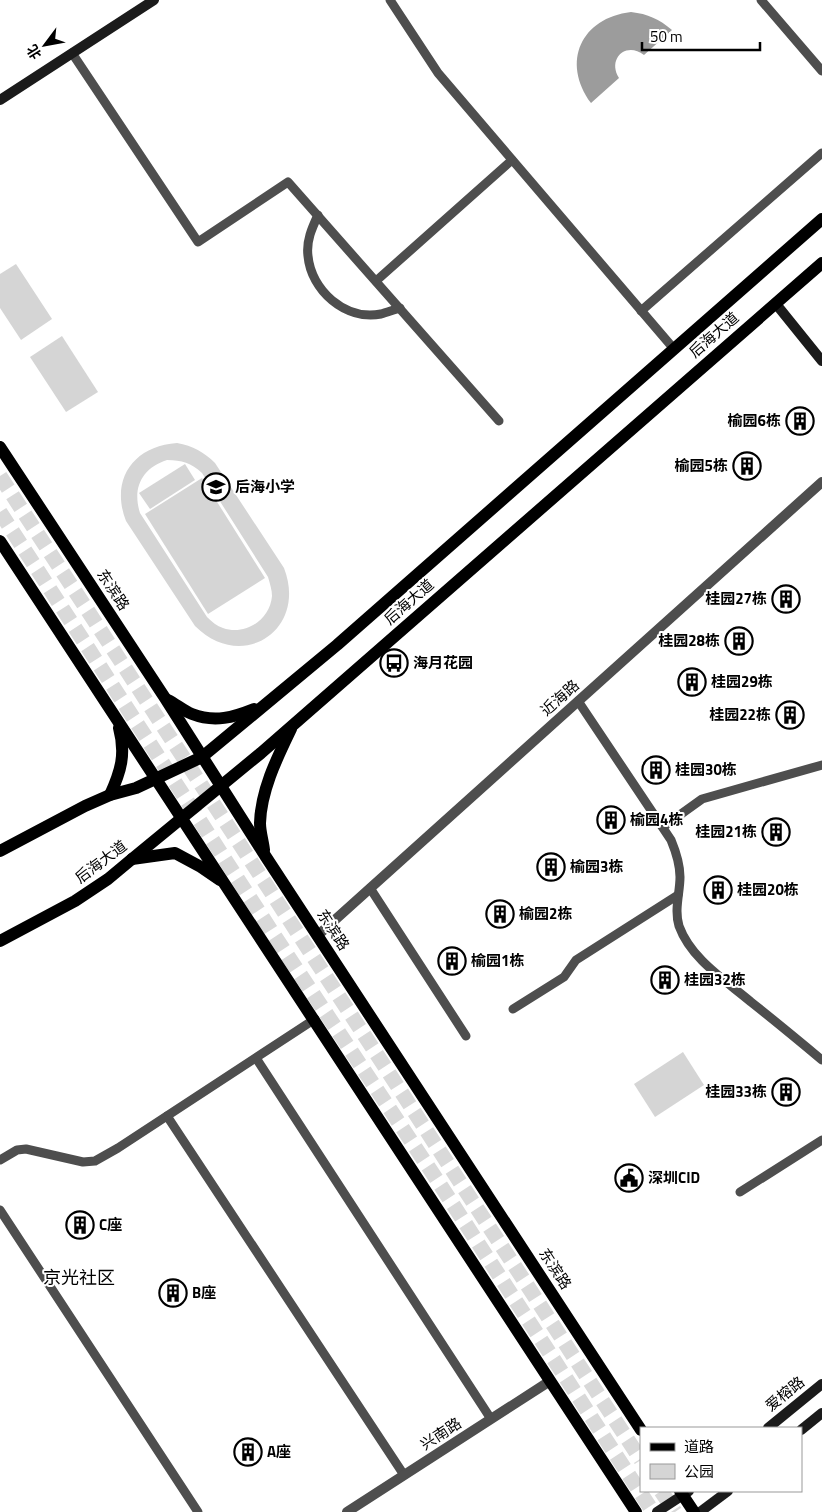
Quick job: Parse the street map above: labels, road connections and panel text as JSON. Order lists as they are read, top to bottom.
{
  "streets": {
    "main road": ["后海大道", "东滨路"],
    "street": ["近海路", "爱榕路", "兴南路"]
  },
  "crossings": [
    ["后海大道", "东滨路"],
    ["东滨路", "近海路"]
  ],
  "districts": ["京光社区"],
  "places": {
    "building": [
      "榆园6栋",
      "榆园5栋",
      "桂园27栋",
      "桂园28栋",
      "桂园29栋",
      "桂园22栋",
      "桂园30栋",
      "榆园4栋",
      "桂园21栋",
      "榆园3栋",
      "桂园20栋",
      "榆园2栋",
      "榆园1栋",
      "桂园32栋",
      "桂园33栋",
      "C座",
      "B座",
      "A座"
    ],
    "school or university": ["后海小学"],
    "bus stop": ["海月花园"],
    "public building": ["深圳CID"]
  },
  "legend": ["道路", "公园"],
  "scale_bar": "50 m",
  "north": "bottom left"
}
